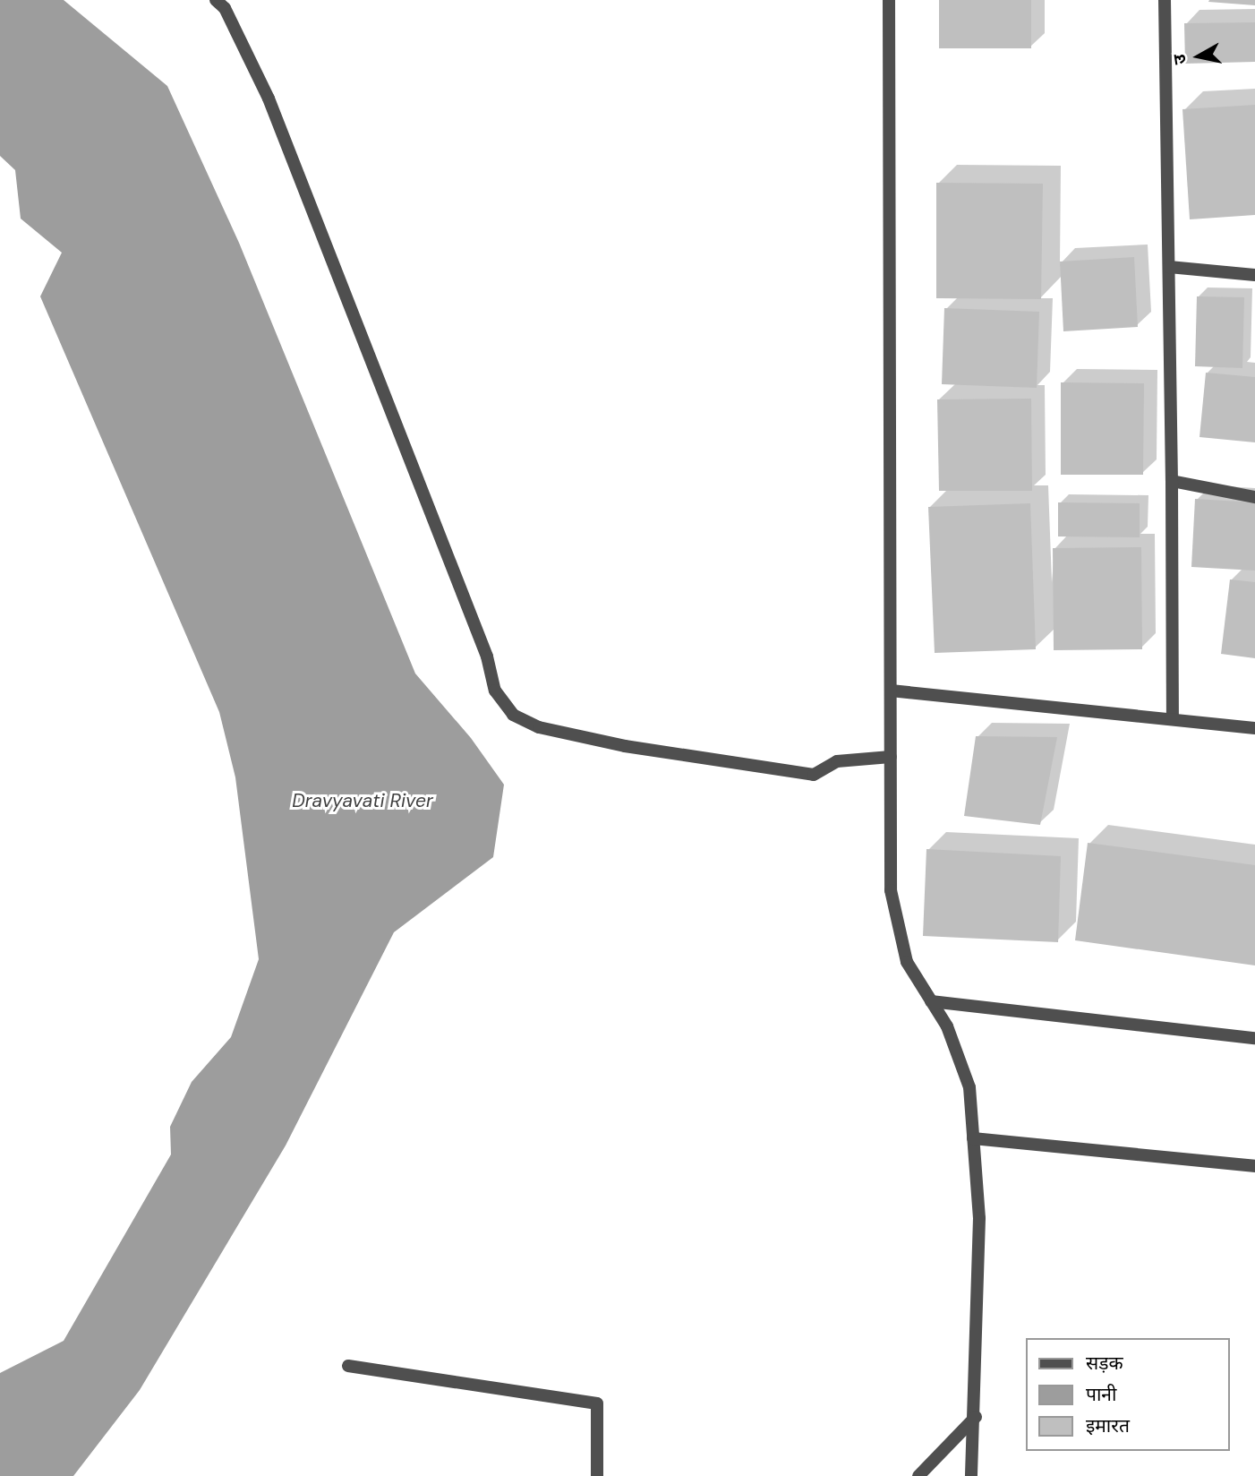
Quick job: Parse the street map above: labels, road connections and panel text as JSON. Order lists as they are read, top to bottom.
{
  "water": ["Dravyavati River"],
  "legend": ["सड़क", "पानी", "इमारत"],
  "north": "left"
}
